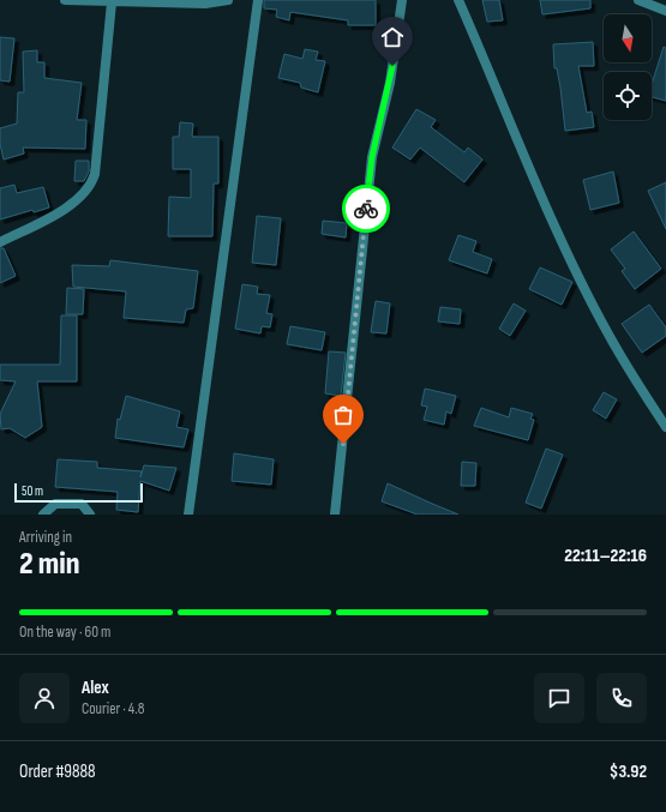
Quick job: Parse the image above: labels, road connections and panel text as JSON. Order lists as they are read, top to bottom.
{
  "scale_bar": "50 m",
  "north": "bottom",
  "page": {
    "scale": "50 m",
    "heading": ["2 min", "Arriving in", "22:11–22:16"],
    "panel": [
      "Alex",
      "Courier · 4.8",
      "Order #9888",
      "$3.92"
    ],
    "bar": "On the way · 60 m"
  }
}
